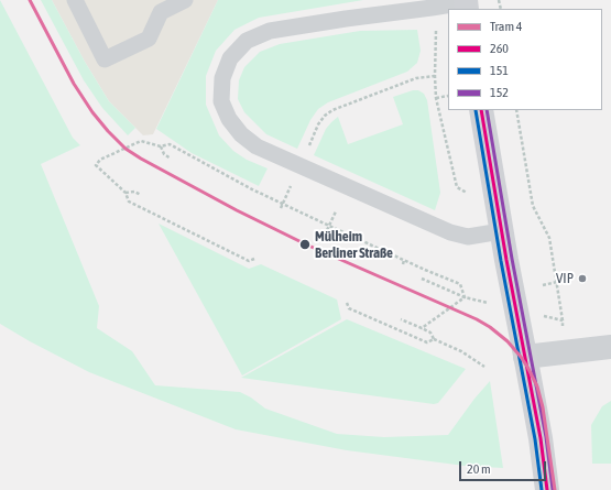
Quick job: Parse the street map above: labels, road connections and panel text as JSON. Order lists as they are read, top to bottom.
{
  "places": ["Mülheim Berliner Straße", "VIP"],
  "lines": [
    "tram line 4",
    "transit line 260",
    "transit line 151",
    "transit line 152"
  ],
  "legend": [
    "Tram 4",
    "260",
    "151",
    "152"
  ],
  "scale_bar": "20 m"
}
